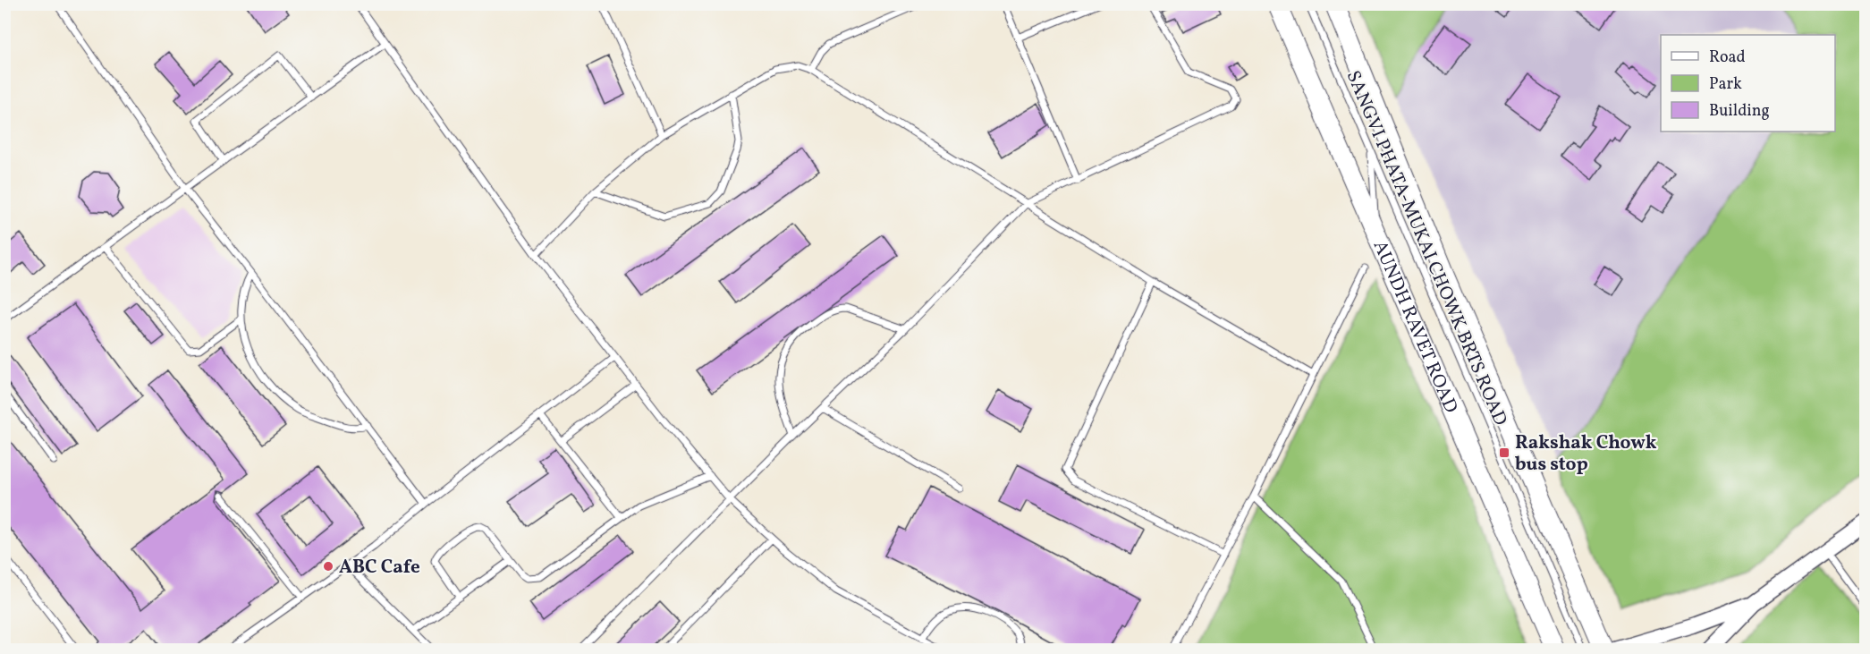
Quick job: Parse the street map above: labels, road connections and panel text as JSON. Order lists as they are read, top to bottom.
{
  "streets": {
    "main road": ["AUNDH RAVET ROAD"],
    "lane": ["SANGVI PHATA-MUKAI CHOWK BRTS ROAD"]
  },
  "places": {
    "transit": ["Rakshak Chowk bus stop"],
    "other": ["ABC Cafe"]
  },
  "legend": ["Road", "Park", "Building"]
}
